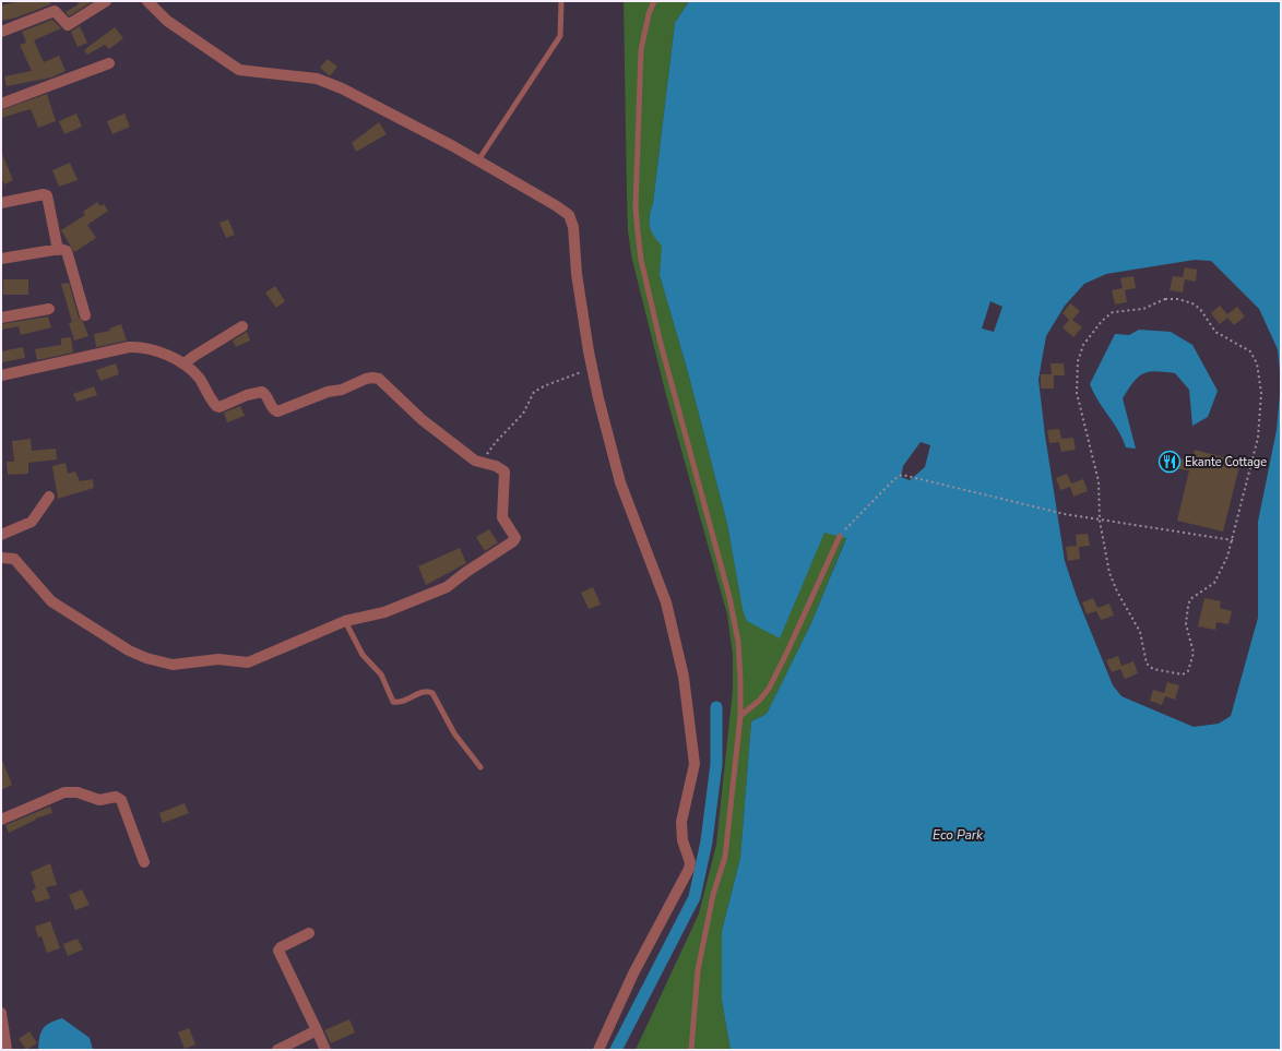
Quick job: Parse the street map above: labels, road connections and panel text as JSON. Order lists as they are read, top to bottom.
{
  "water": ["Eco Park"],
  "places": {
    "restaurant": ["Ekante Cottage"]
  }
}
